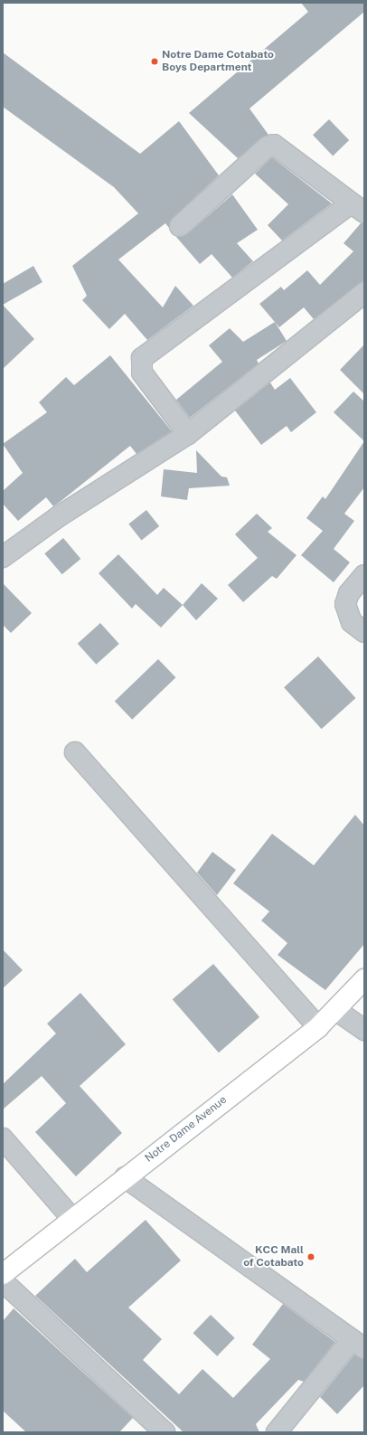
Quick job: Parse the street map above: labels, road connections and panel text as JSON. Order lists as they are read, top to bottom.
{
  "streets": {
    "main road": ["Notre Dame Avenue"]
  },
  "places": ["Notre Dame Cotabato Boys Department", "KCC Mall of Cotabato"]
}
